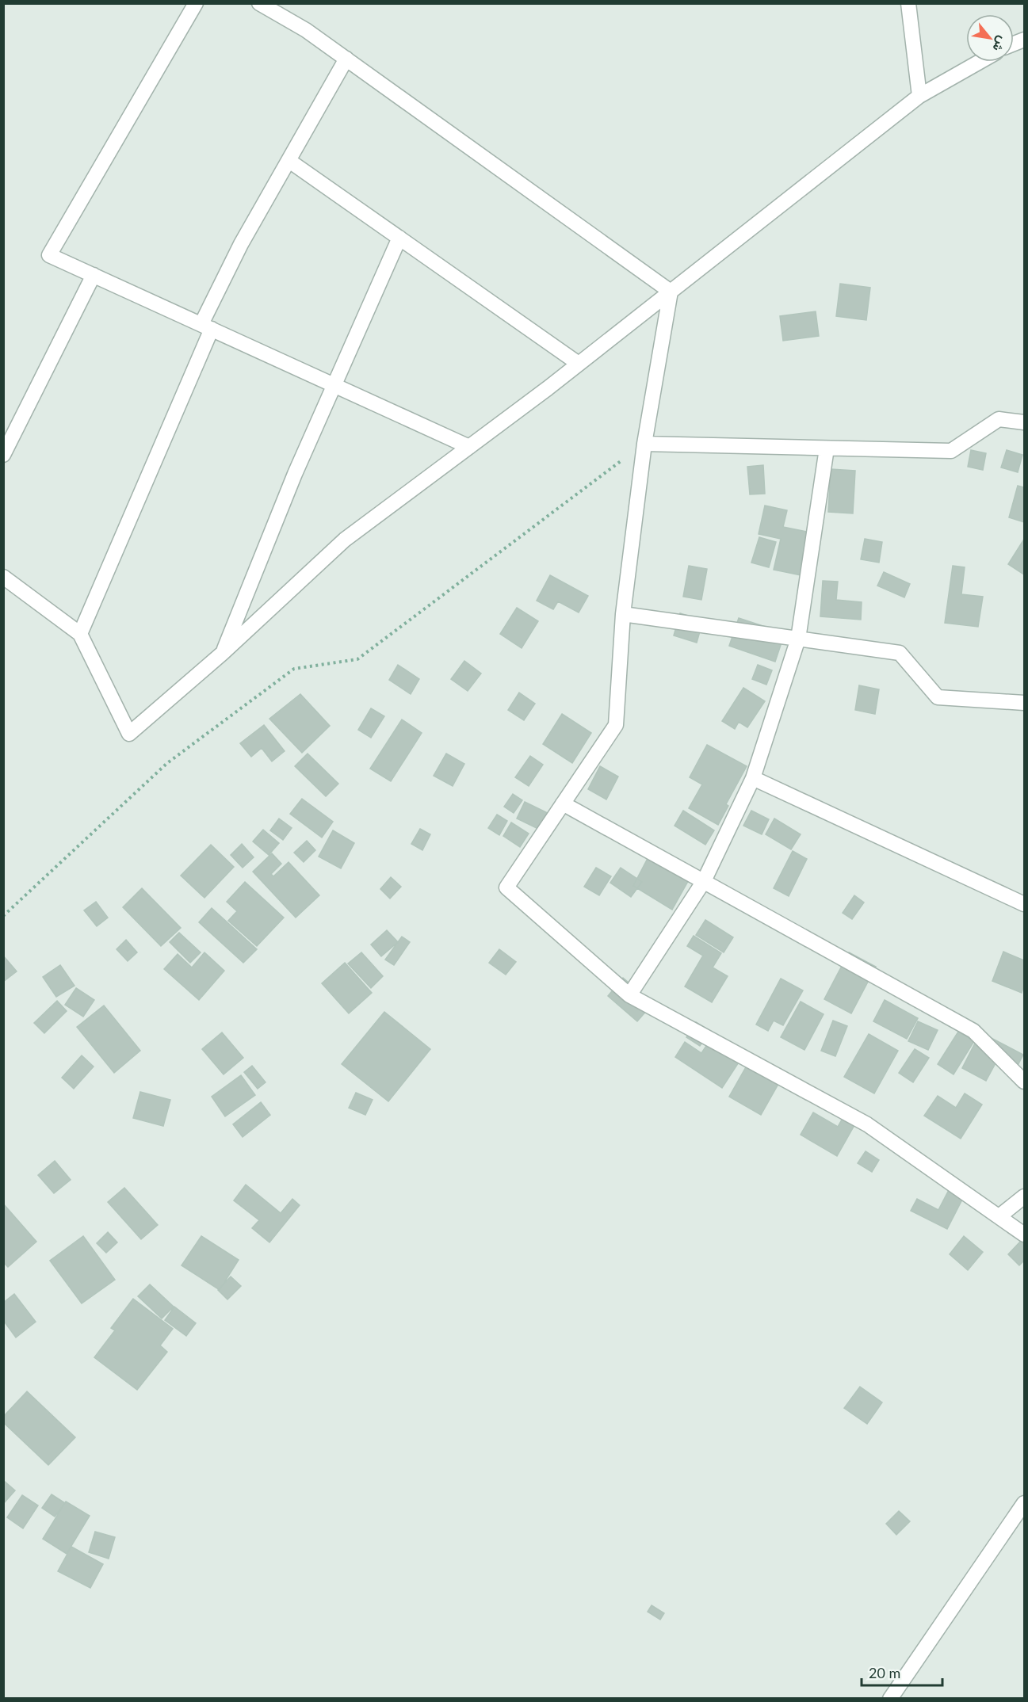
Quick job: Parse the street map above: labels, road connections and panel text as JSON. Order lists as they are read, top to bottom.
{
  "scale_bar": "20 m",
  "north": "bottom right"
}
